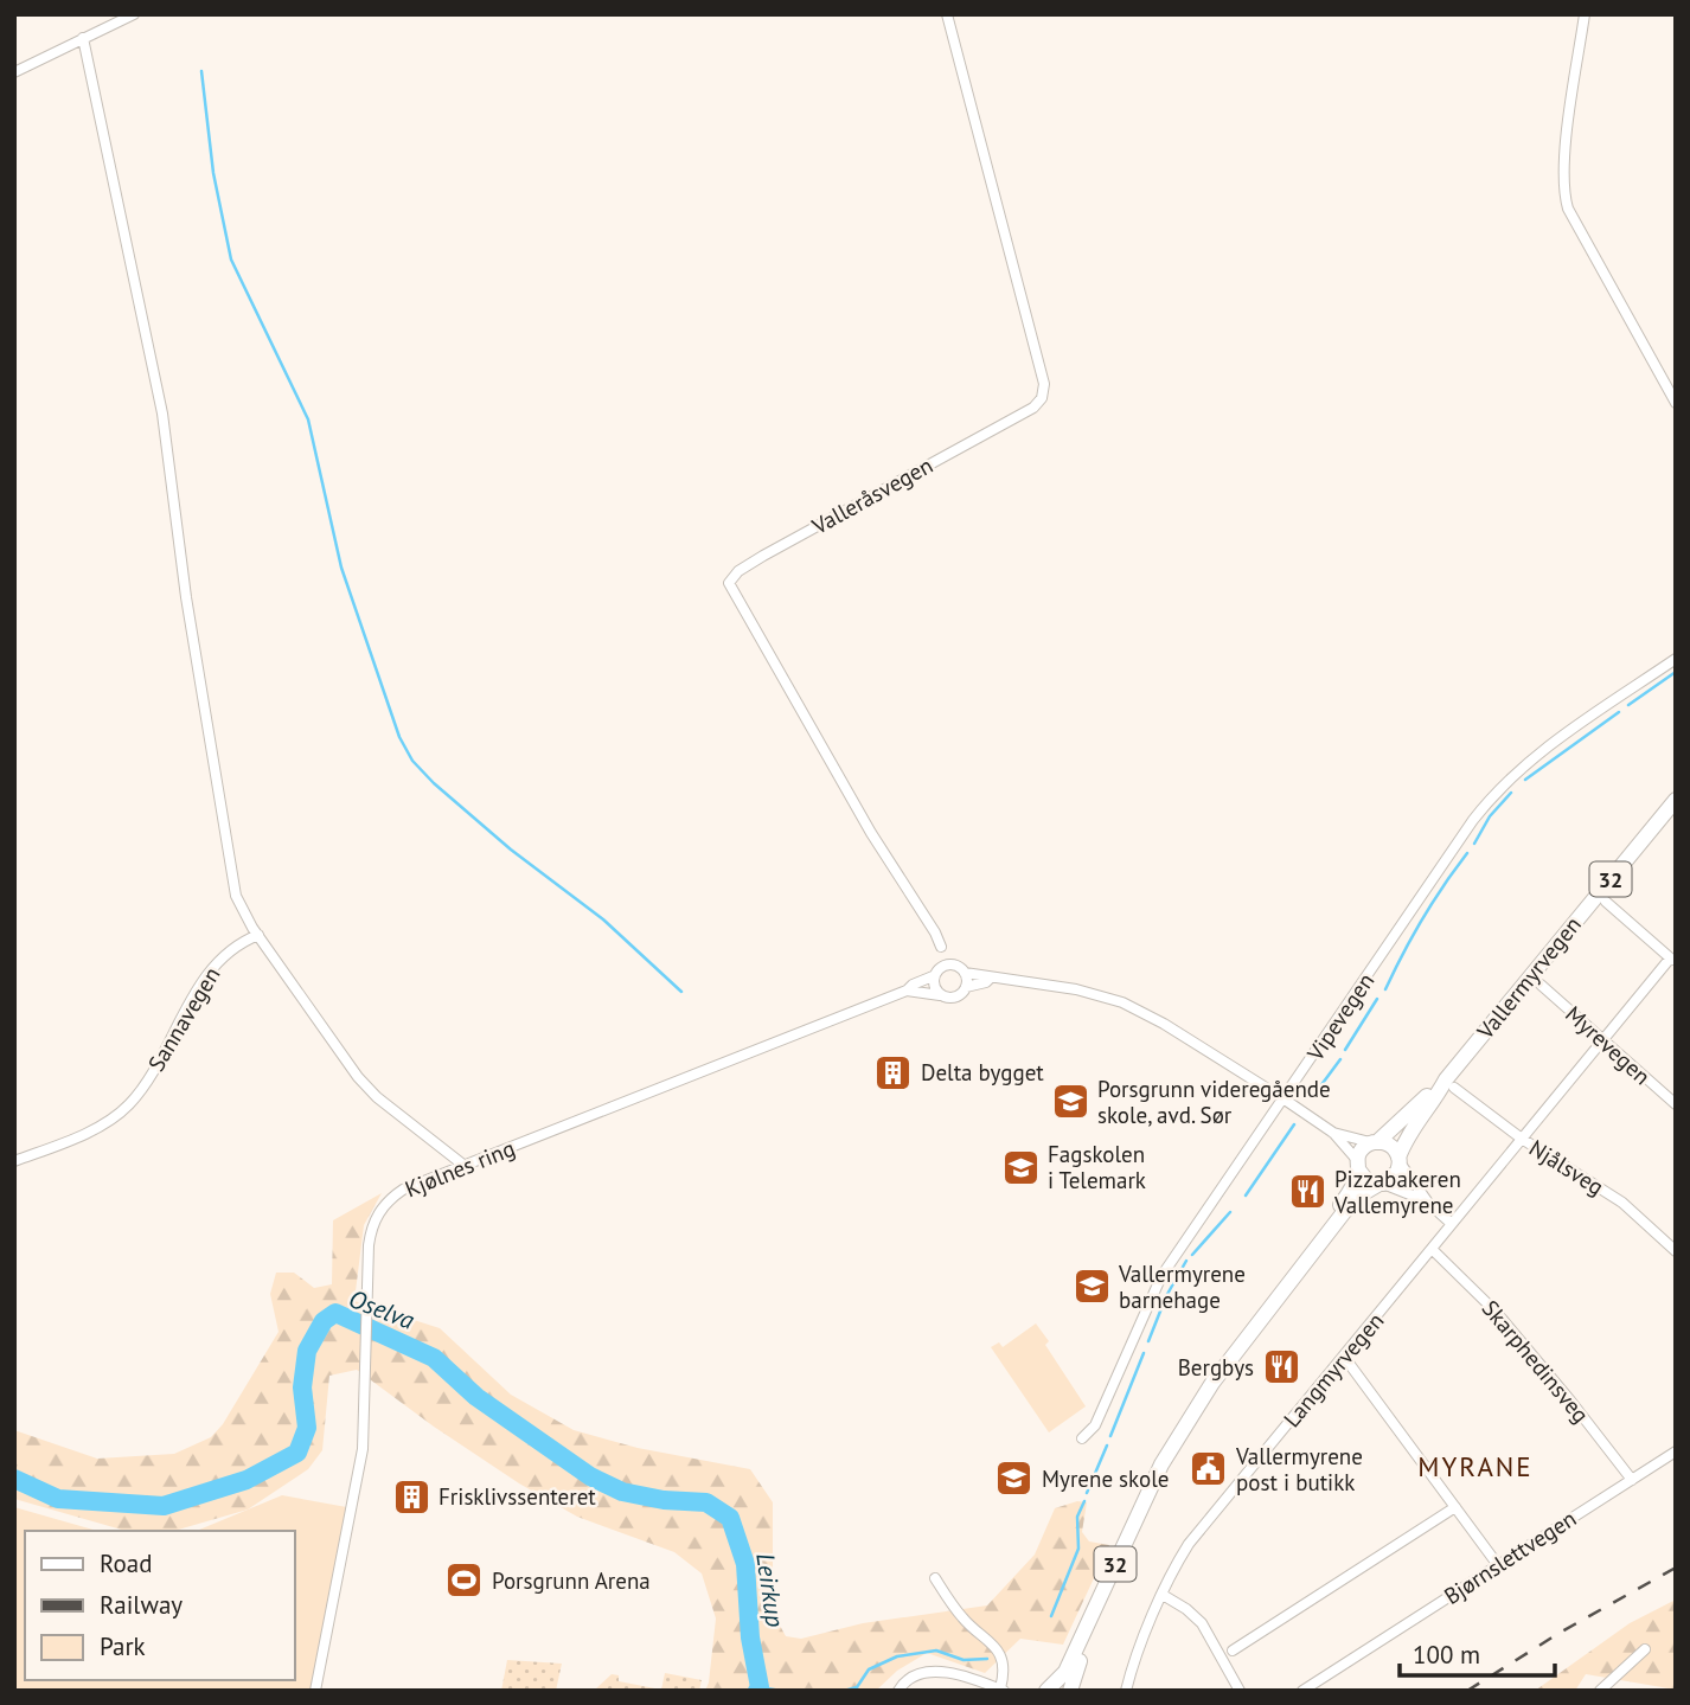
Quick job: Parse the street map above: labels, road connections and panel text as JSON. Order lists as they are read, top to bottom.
{
  "streets": {
    "main road": ["32", "Vallermyrvegen"],
    "street": [
      "Valleråsvegen",
      "Vipevegen",
      "Sannavegen",
      "Myrevegen",
      "Njålsveg",
      "Kjølnes ring",
      "Skarphedinsveg",
      "Langmyrvegen",
      "Bjørnslettvegen"
    ]
  },
  "crossings": [
    ["32", "Vallermyrvegen"],
    ["Vallermyrvegen", "Njålsveg"],
    ["Myrevegen", "Langmyrvegen"],
    ["Njålsveg", "Langmyrvegen"],
    ["Skarphedinsveg", "Langmyrvegen"],
    ["Skarphedinsveg", "Bjørnslettvegen"]
  ],
  "districts": ["MYRANE"],
  "water": ["Oselva", "Leirkup"],
  "places": {
    "building": ["Delta bygget", "Frisklivssenteret"],
    "school or university": [
      "Porsgrunn videregående skole, avd. Sør",
      "Fagskolen i Telemark",
      "Vallermyrene barnehage",
      "Myrene skole"
    ],
    "restaurant": ["Pizzabakeren Vallemyrene", "Bergbys"],
    "public building": ["Vallermyrene post i butikk"],
    "sports": ["Porsgrunn Arena"]
  },
  "legend": ["Road", "Railway", "Park"],
  "scale_bar": "100 m"
}
